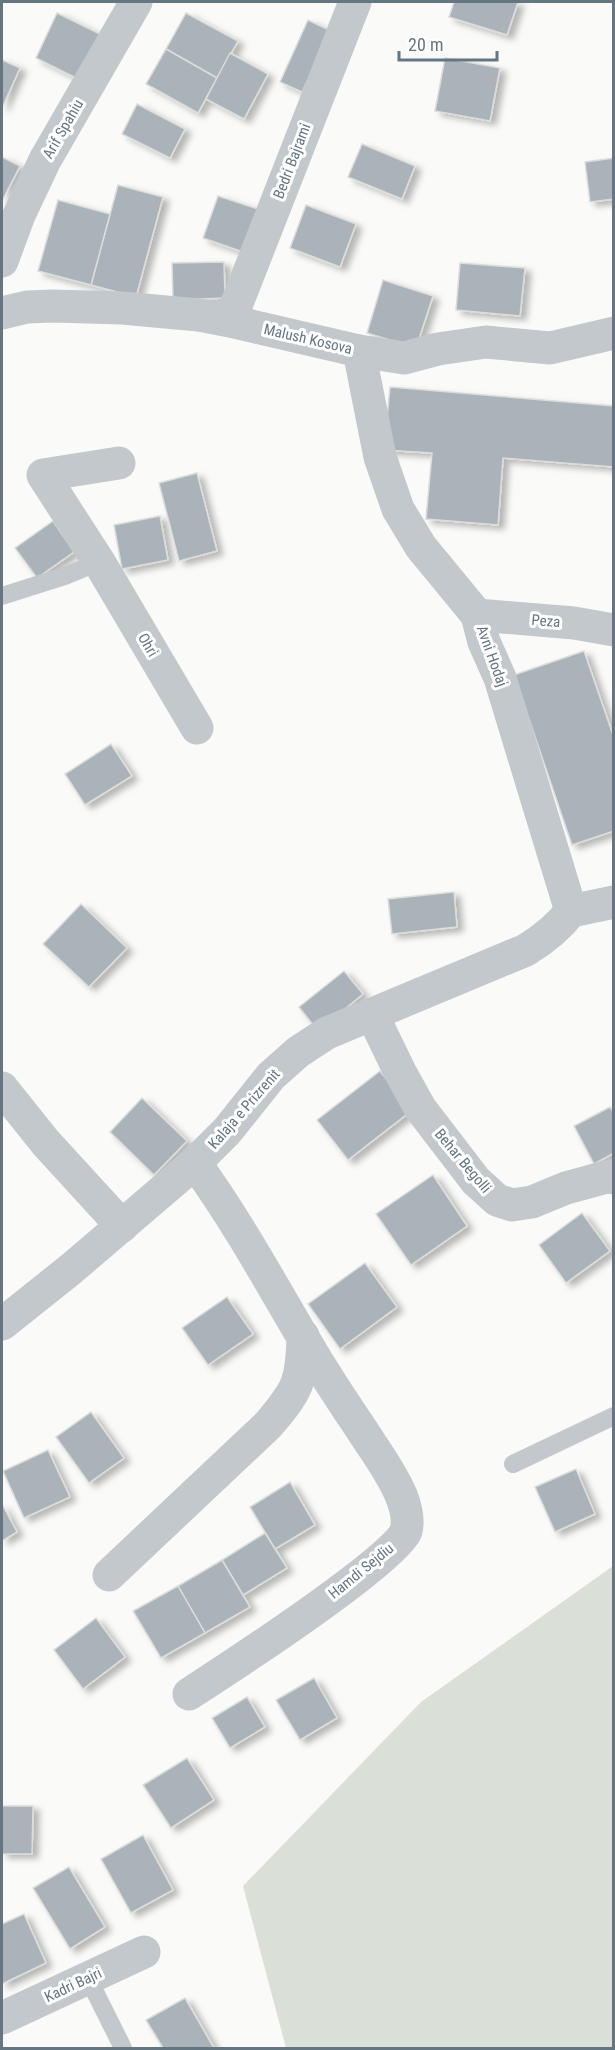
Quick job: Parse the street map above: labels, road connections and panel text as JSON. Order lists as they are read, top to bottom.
{
  "streets": {
    "street": [
      "Arif Spahiu",
      "Bedri Bajrami",
      "Malush Kosova",
      "Peza",
      "Ohri",
      "Avni Hodaj",
      "Kalaja e Prizrenit",
      "Behar Begolli",
      "Hamdi Sejdiu",
      "Kadri Bajri"
    ]
  },
  "crossings": [
    ["Bedri Bajrami", "Malush Kosova"],
    ["Malush Kosova", "Avni Hodaj"],
    ["Peza", "Avni Hodaj"],
    ["Avni Hodaj", "Kalaja e Prizrenit"],
    ["Kalaja e Prizrenit", "Behar Begolli"],
    ["Kalaja e Prizrenit", "Hamdi Sejdiu"]
  ],
  "scale_bar": "20 m"
}
